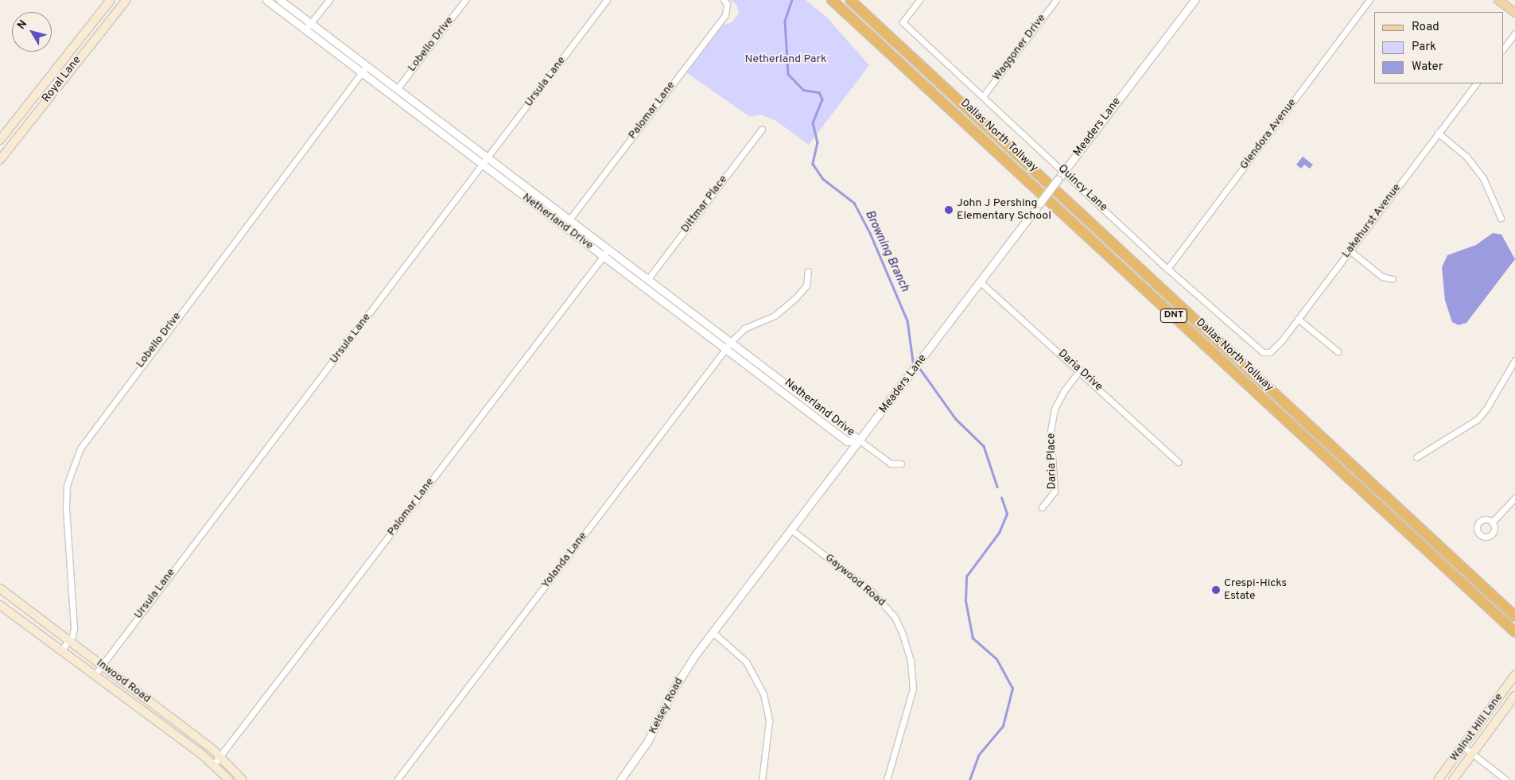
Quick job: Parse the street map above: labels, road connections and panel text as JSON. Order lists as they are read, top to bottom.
{
  "streets": {
    "highway": ["Dallas North Tollway", "DNT"],
    "main road": ["Royal Lane", "Inwood Road", "Walnut Hill Lane"],
    "street": [
      "Lobello Drive",
      "Waggoner Drive",
      "Ursula Lane",
      "Palomar Lane",
      "Meaders Lane",
      "Glendora Avenue",
      "Quincy Lane",
      "Dittmar Place",
      "Lakehurst Avenue",
      "Netherland Drive",
      "Daria Drive",
      "Daria Place",
      "Yolanda Lane",
      "Gaywood Road",
      "Kelsey Road"
    ]
  },
  "crossings": [
    ["Lobello Drive", "Netherland Drive"],
    ["Lobello Drive", "Inwood Road"],
    ["Waggoner Drive", "Quincy Lane"],
    ["Ursula Lane", "Netherland Drive"],
    ["Ursula Lane", "Inwood Road"],
    ["Palomar Lane", "Netherland Drive"],
    ["Palomar Lane", "Inwood Road"],
    ["Meaders Lane", "Quincy Lane"],
    ["Meaders Lane", "Netherland Drive"],
    ["Meaders Lane", "Daria Drive"],
    ["Meaders Lane", "Gaywood Road"],
    ["Meaders Lane", "Kelsey Road"],
    ["Glendora Avenue", "Quincy Lane"],
    ["Quincy Lane", "Lakehurst Avenue"],
    ["Dittmar Place", "Netherland Drive"],
    ["Netherland Drive", "Yolanda Lane"],
    ["Daria Drive", "Daria Place"]
  ],
  "water": ["Browning Branch"],
  "parks": ["Netherland Park"],
  "places": ["John J Pershing Elementary School", "Crespi-Hicks Estate"],
  "legend": ["Road", "Park", "Water"],
  "north": "top left"
}
